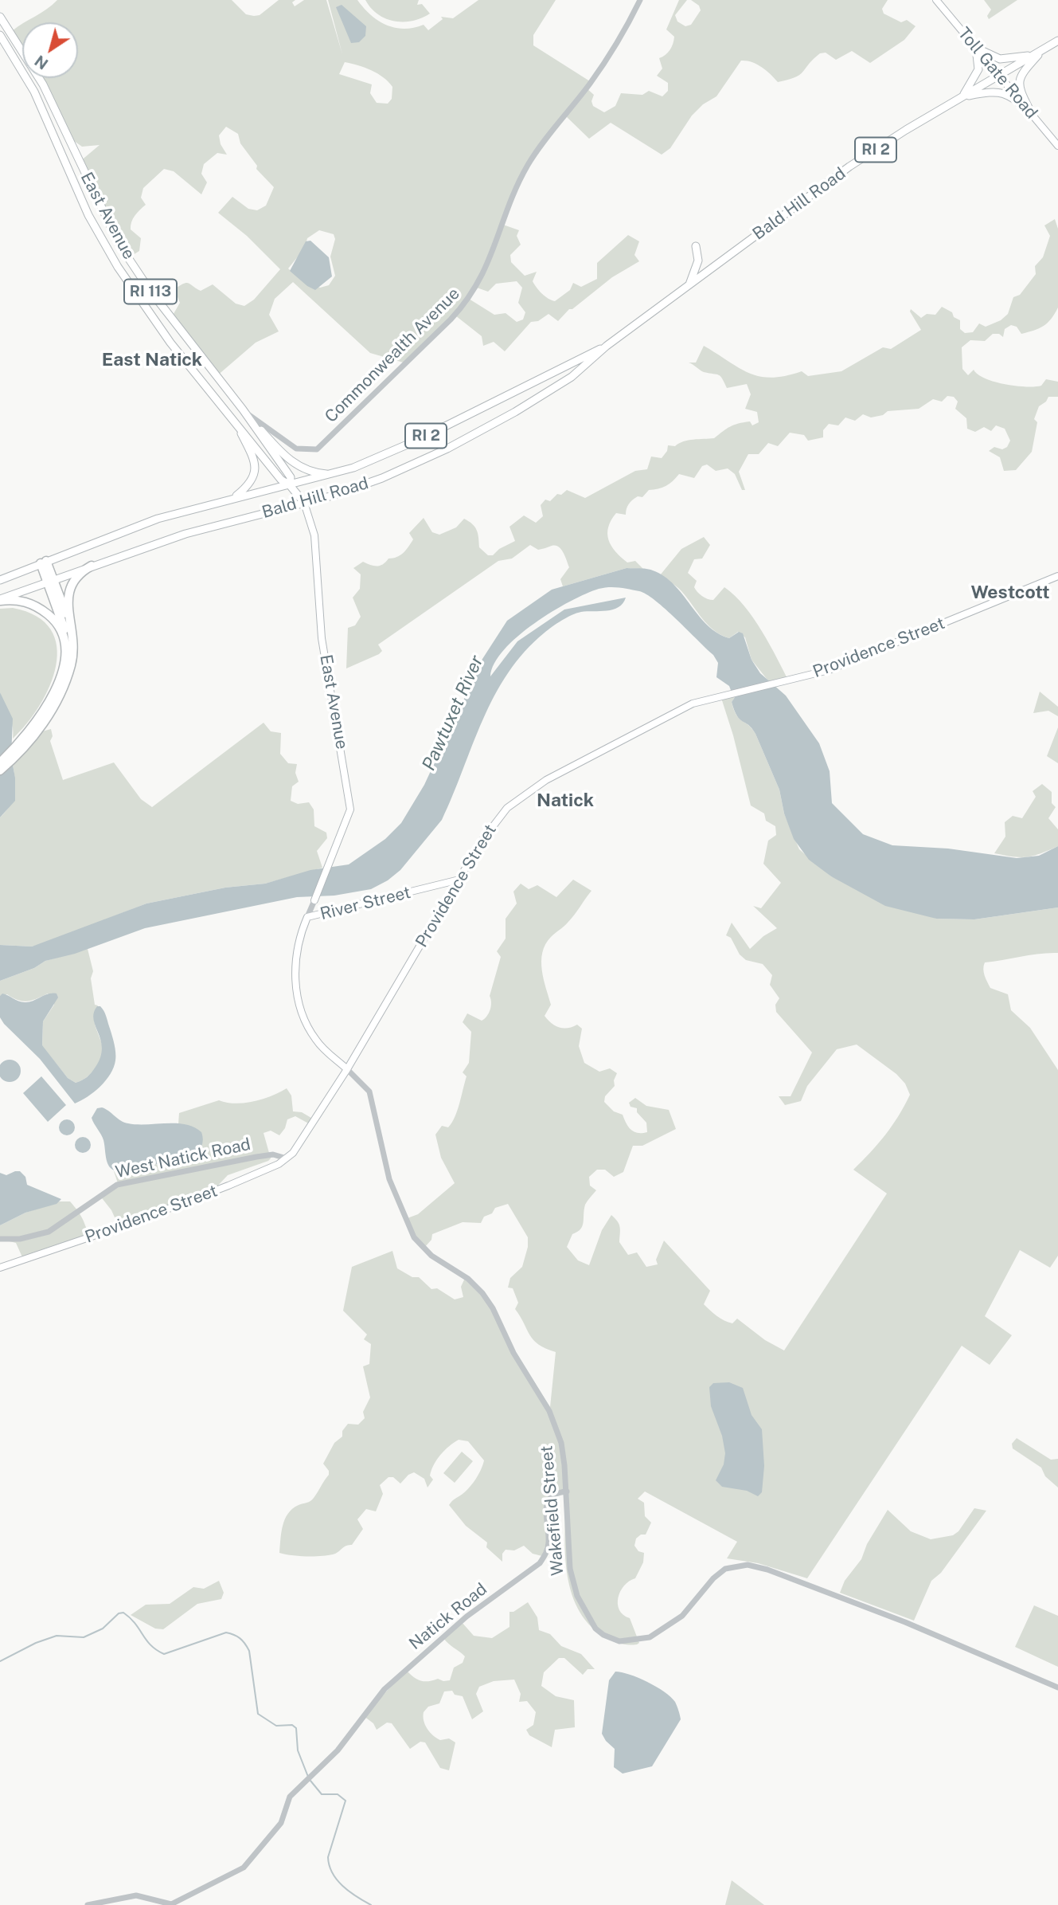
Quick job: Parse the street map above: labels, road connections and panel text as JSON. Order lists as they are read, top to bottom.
{
  "streets": {
    "main road": [
      "Toll Gate Road",
      "RI 2",
      "Bald Hill Road",
      "East Avenue",
      "RI 113",
      "Providence Street",
      "River Street"
    ],
    "street": [
      "Commonwealth Avenue",
      "West Natick Road",
      "Wakefield Street",
      "Natick Road"
    ]
  },
  "crossings": [
    ["Toll Gate Road", "Bald Hill Road"],
    ["Bald Hill Road", "East Avenue"],
    ["East Avenue", "Commonwealth Avenue"],
    ["East Avenue", "River Street"],
    ["Providence Street", "River Street"],
    ["Providence Street", "West Natick Road"],
    ["Providence Street", "Wakefield Street"],
    ["River Street", "Wakefield Street"],
    ["Wakefield Street", "Natick Road"]
  ],
  "districts": ["East Natick", "Westcott", "Natick"],
  "water": ["Pawtuxet River"],
  "north": "bottom left"
}
